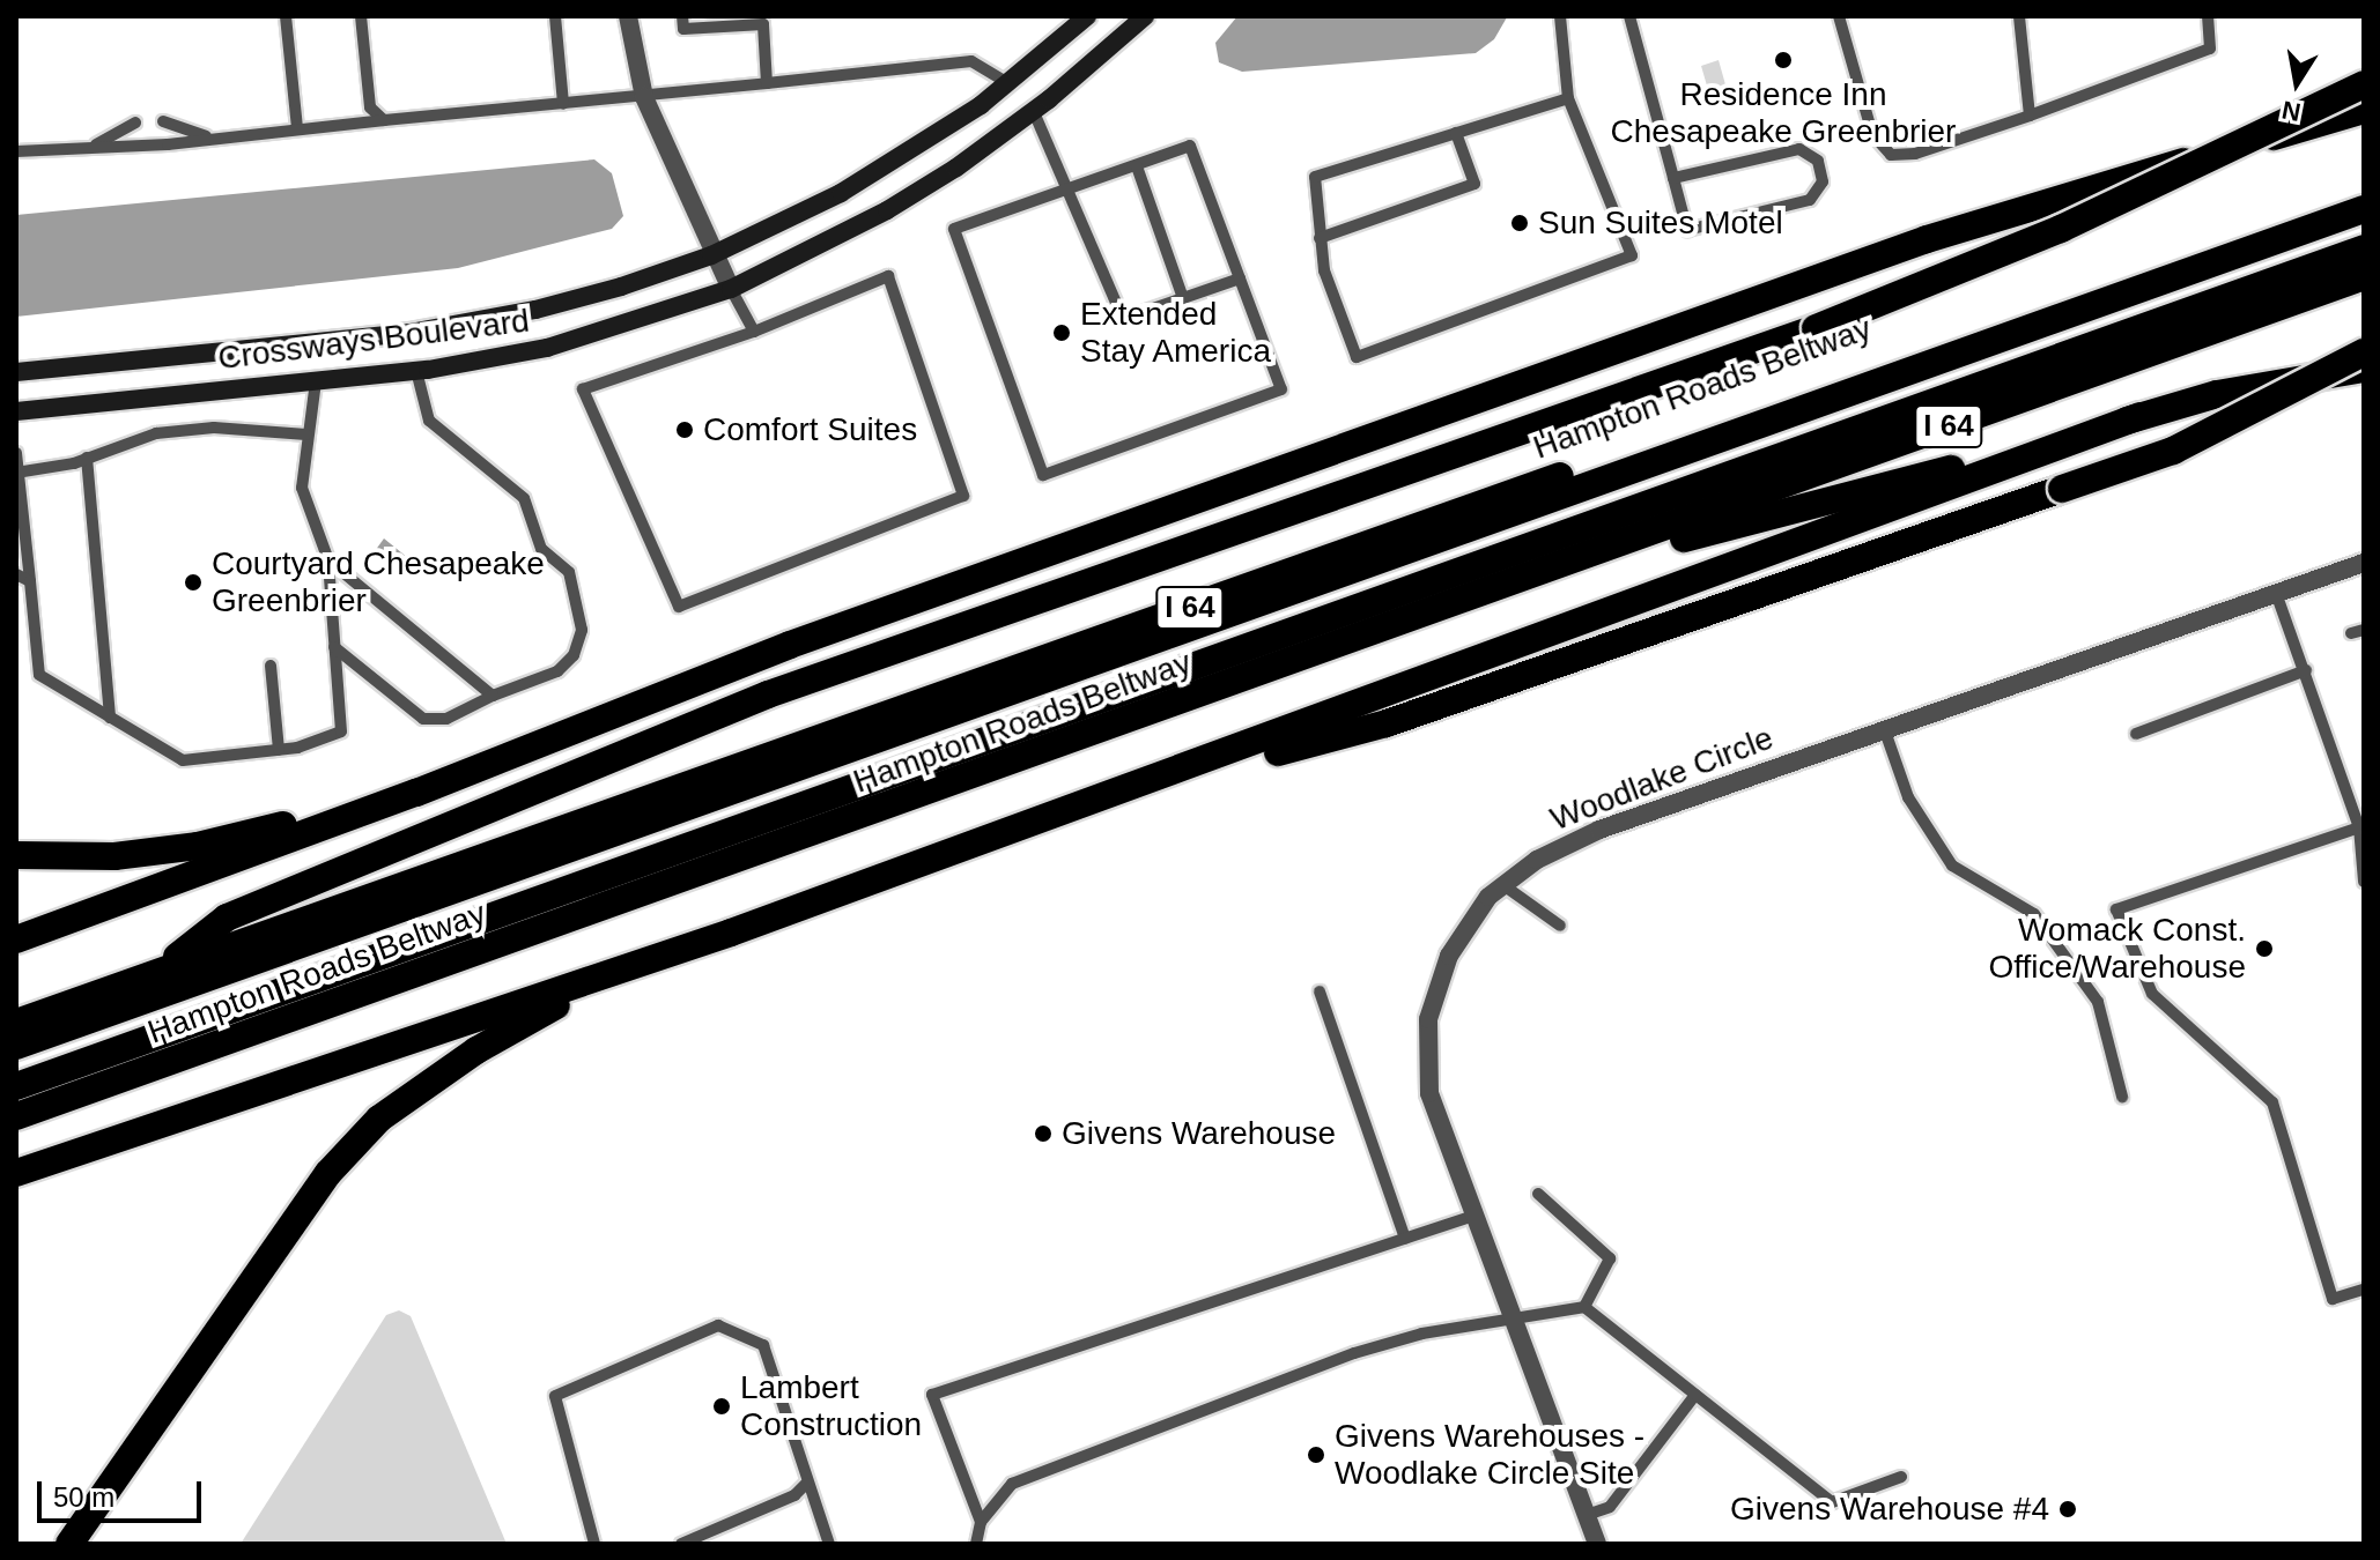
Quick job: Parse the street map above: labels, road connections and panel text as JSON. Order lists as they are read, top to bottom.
{
  "streets": {
    "highway": ["Hampton Roads Beltway", "I 64"],
    "street": ["Crossways Boulevard", "Woodlake Circle"]
  },
  "places": [
    "Residence Inn Chesapeake Greenbrier",
    "Sun Suites Motel",
    "Extended Stay America",
    "Comfort Suites",
    "Courtyard Chesapeake Greenbrier",
    "Womack Const. Office/Warehouse",
    "Givens Warehouse",
    "Lambert Construction",
    "Givens Warehouses - Woodlake Circle Site",
    "Givens Warehouse #4"
  ],
  "scale_bar": "50 m",
  "north": "bottom"
}
